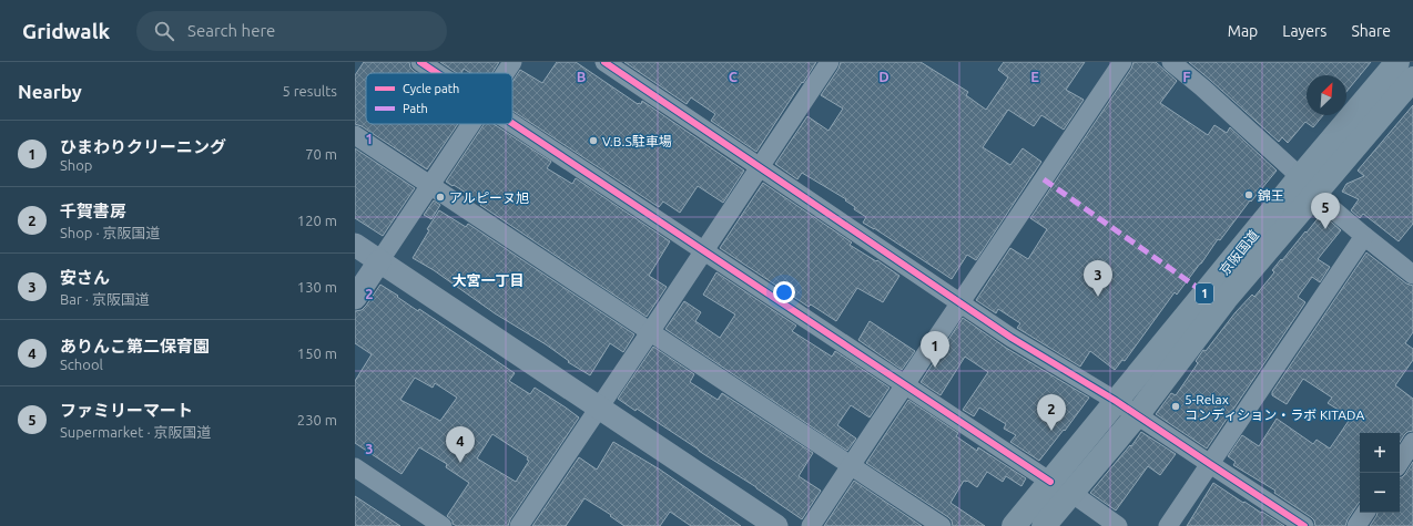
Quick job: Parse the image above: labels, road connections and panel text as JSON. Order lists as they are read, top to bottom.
{
  "streets": {
    "highway": ["京阪国道", "1"]
  },
  "districts": ["大宮一丁目"],
  "places": [
    "V.B.S駐車場",
    "錦王",
    "アルピーヌ旭",
    "5-Relax コンディション・ラボ KITADA"
  ],
  "legend": ["Cycle path", "Path"],
  "north": "top right",
  "page": {
    "header": "Gridwalk",
    "search": "Search here",
    "nav": ["Map", "Layers", "Share"],
    "heading": ["Nearby", "5 results"],
    "list": [
      {
        "mark": "1",
        "name": "ひまわりクリーニング",
        "note": "Shop",
        "value": "70 m"
      },
      {
        "mark": "2",
        "name": "千賀書房",
        "note": "Shop · 京阪国道",
        "value": "120 m"
      },
      {
        "mark": "3",
        "name": "安さん",
        "note": "Bar · 京阪国道",
        "value": "130 m"
      },
      {
        "mark": "4",
        "name": "ありんこ第二保育園",
        "note": "School",
        "value": "150 m"
      },
      {
        "mark": "5",
        "name": "ファミリーマート",
        "note": "Supermarket · 京阪国道",
        "value": "230 m"
      }
    ],
    "pins": [
      "5",
      "3",
      "1",
      "2",
      "4"
    ],
    "map_buttons": ["+", "−"]
  },
  "grid": {
    "columns": [
      "B",
      "C",
      "D",
      "E",
      "F"
    ],
    "rows": ["1", "2", "3"]
  }
}
